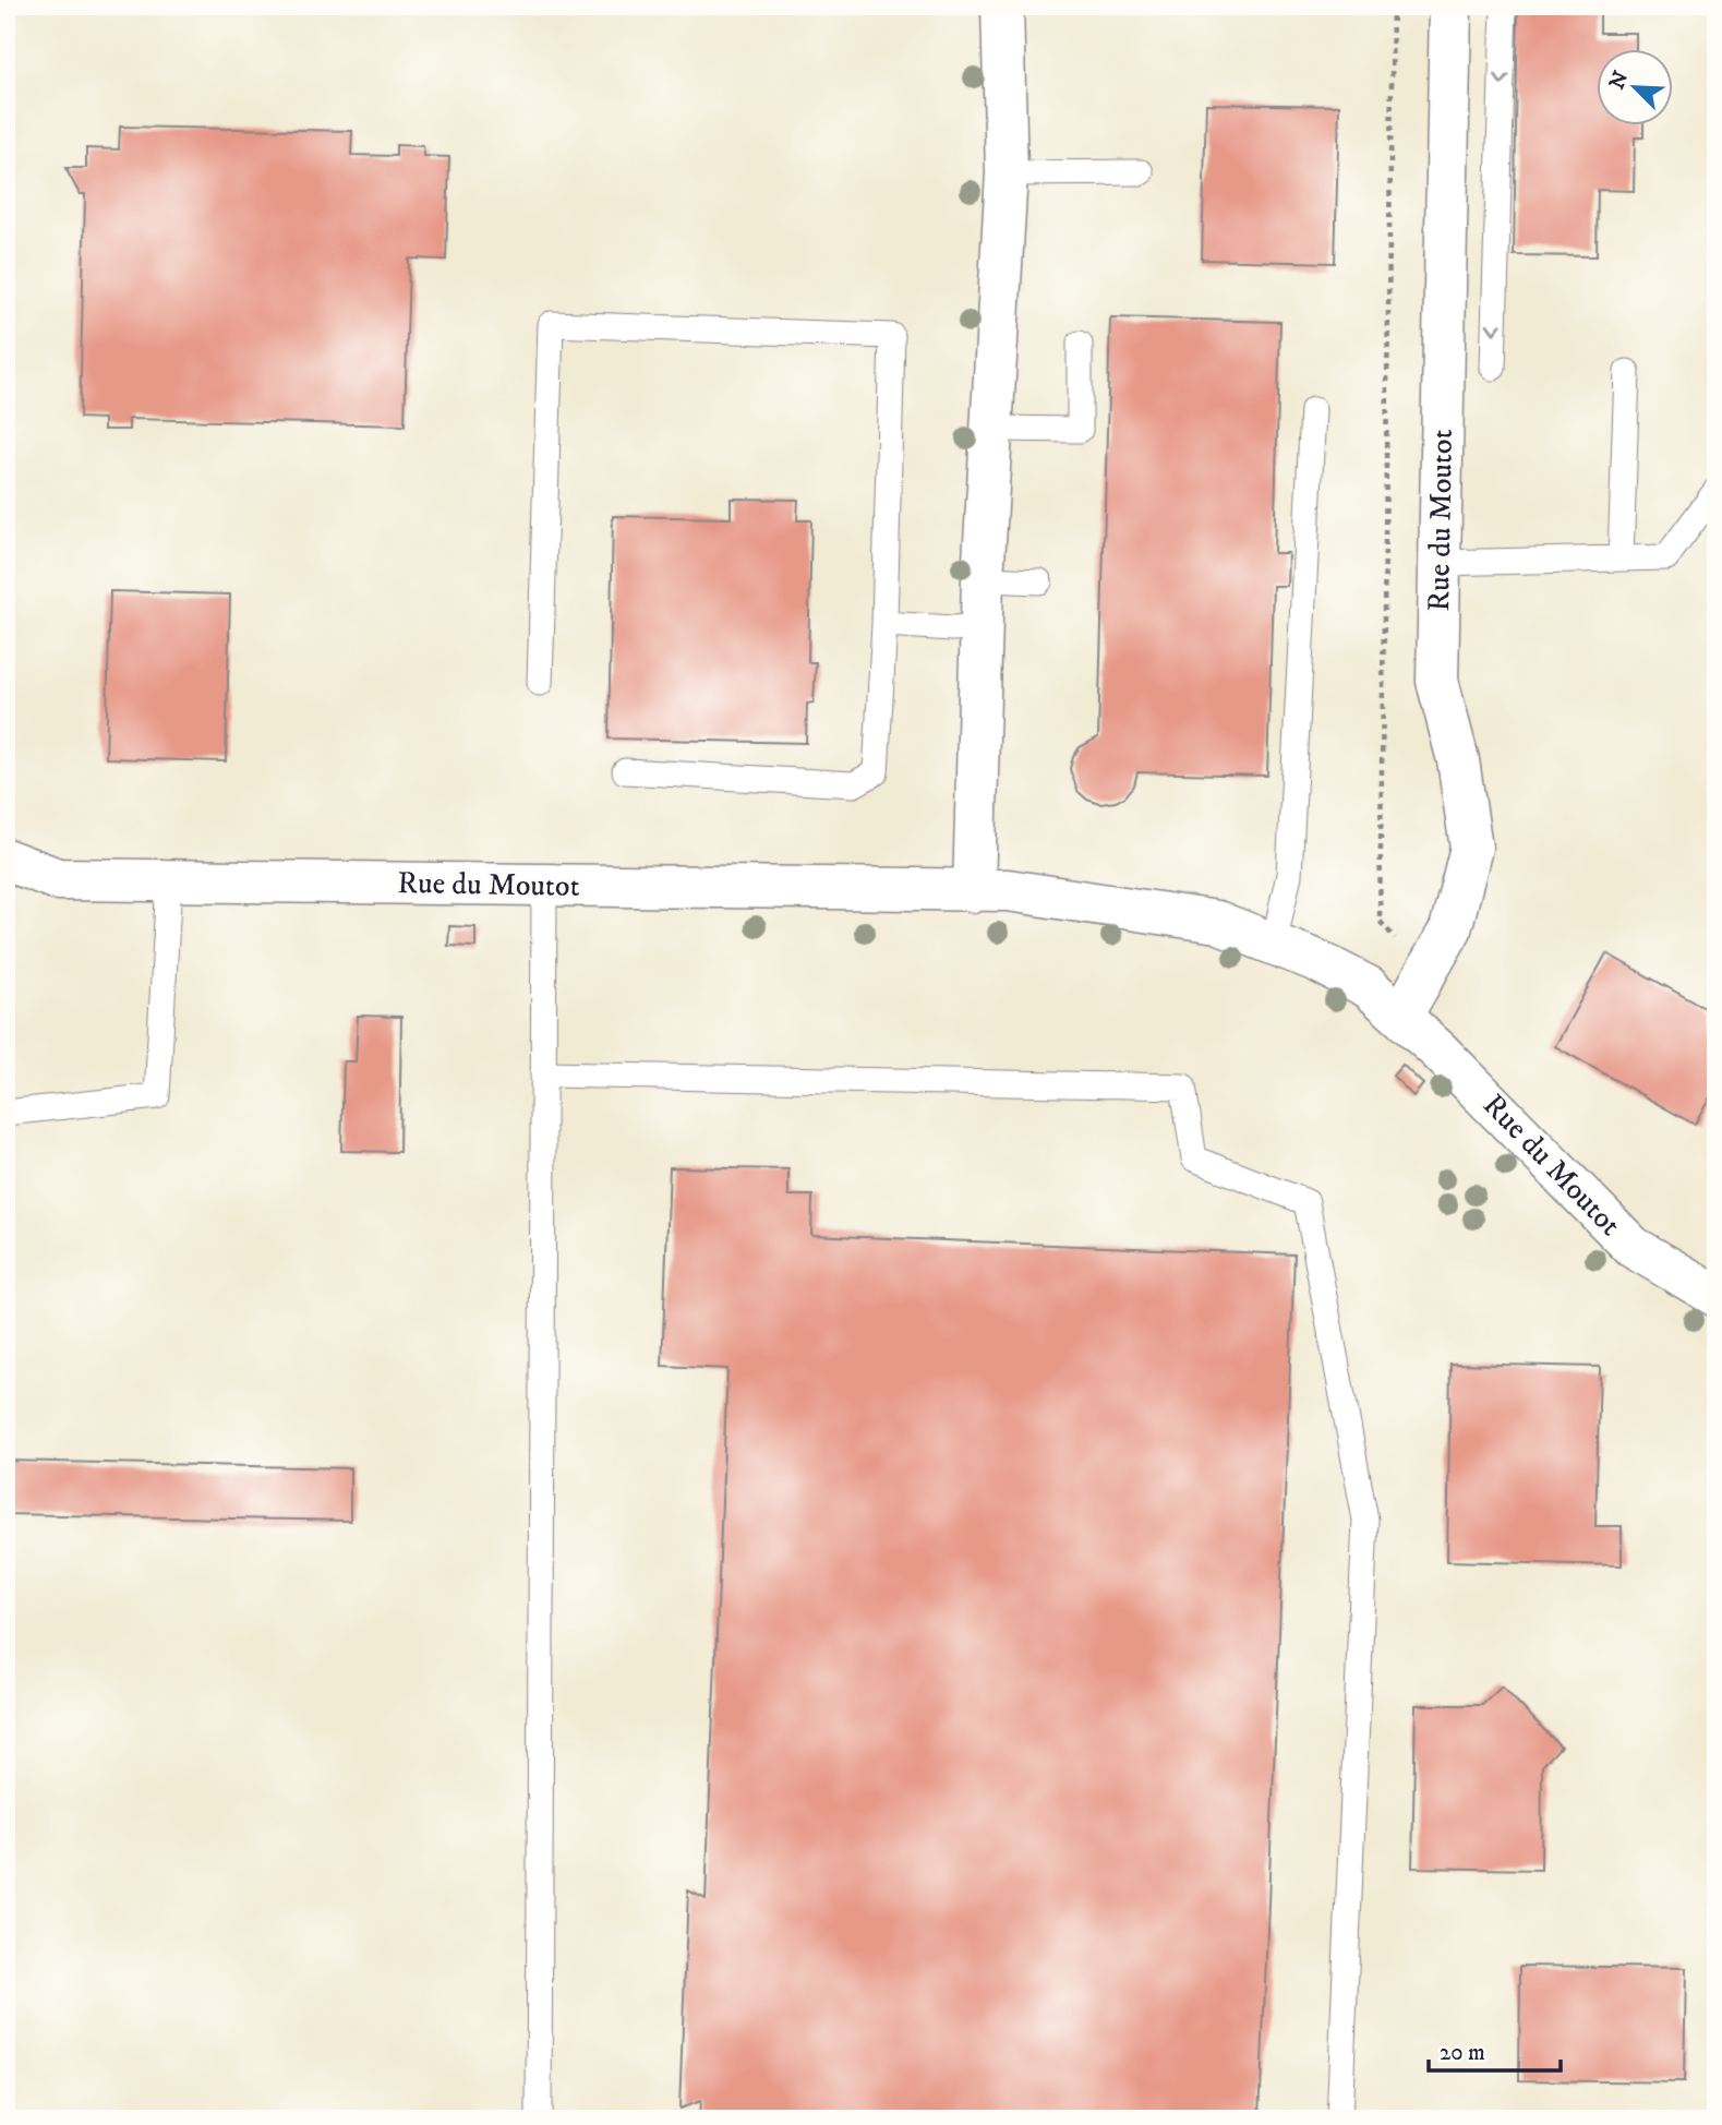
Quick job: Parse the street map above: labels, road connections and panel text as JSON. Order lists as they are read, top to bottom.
{
  "streets": {
    "street": ["Rue du Moutot"]
  },
  "scale_bar": "20 m",
  "north": "top left"
}
